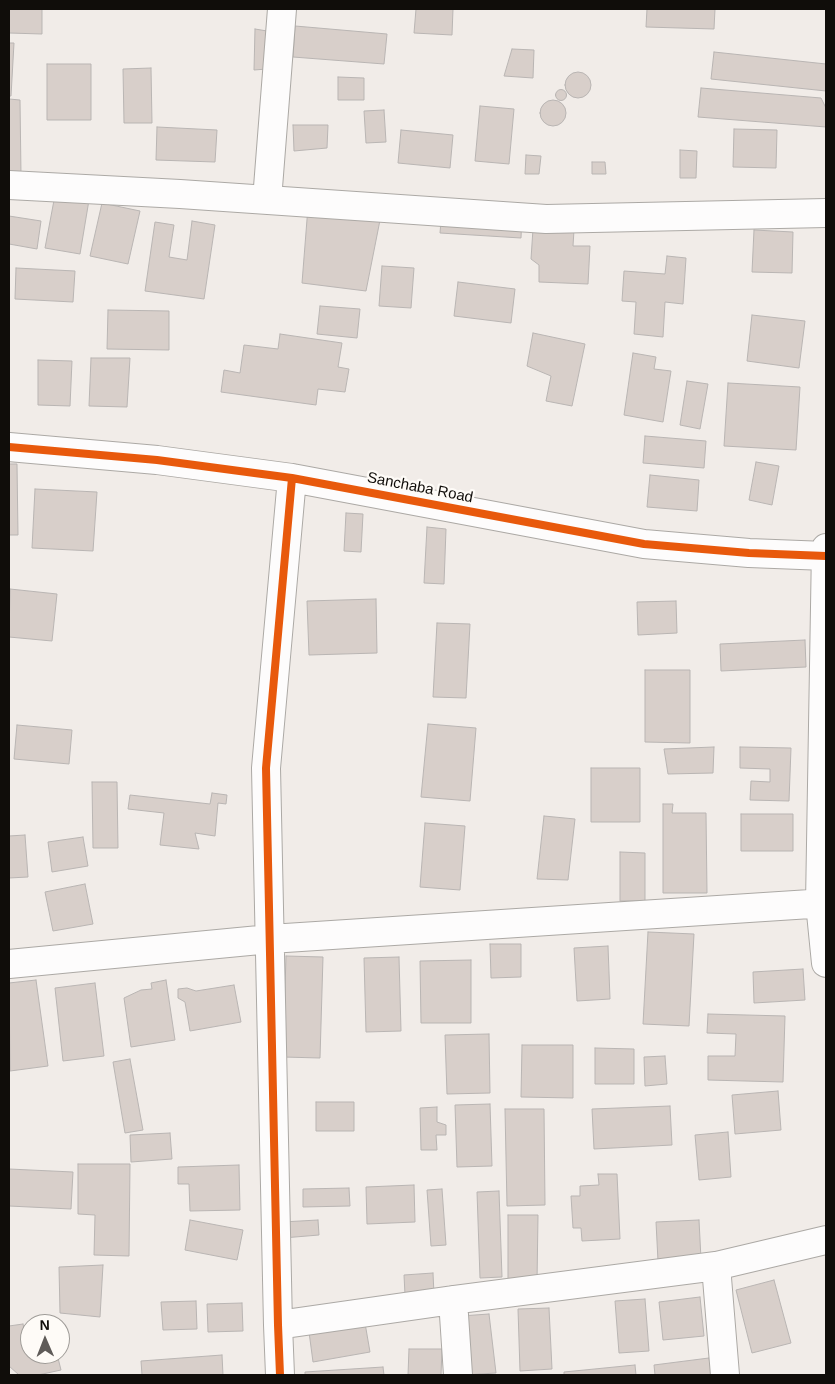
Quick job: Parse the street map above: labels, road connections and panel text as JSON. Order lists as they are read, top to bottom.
{
  "streets": {
    "street": ["Sanchaba Road"]
  },
  "north": "top"
}
